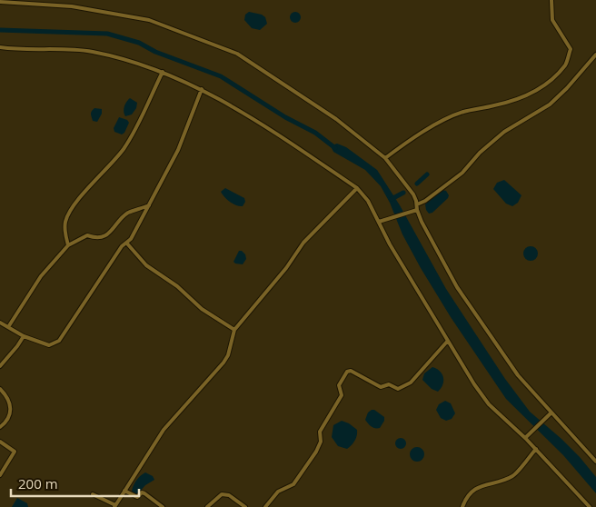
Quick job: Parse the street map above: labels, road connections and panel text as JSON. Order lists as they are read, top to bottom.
{
  "scale_bar": "200 m"
}
